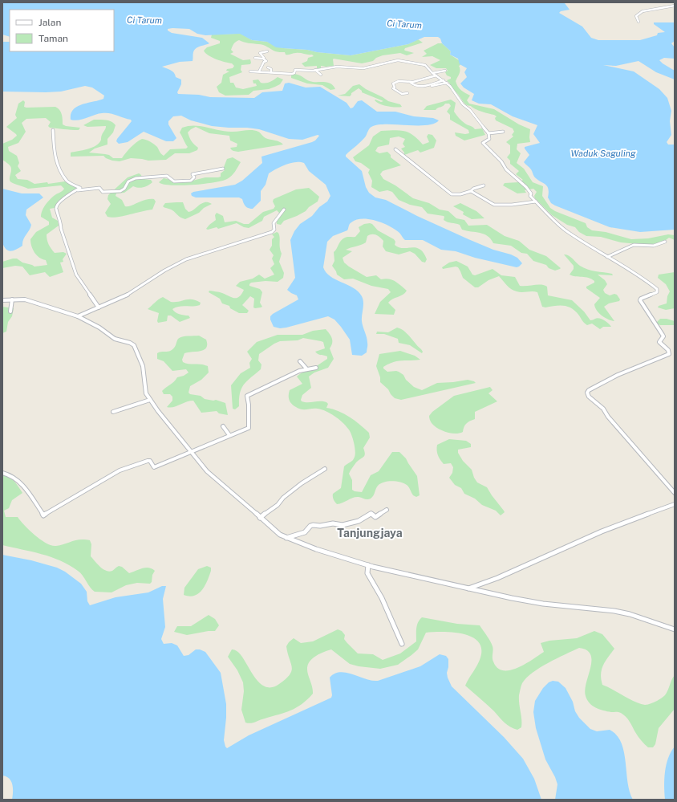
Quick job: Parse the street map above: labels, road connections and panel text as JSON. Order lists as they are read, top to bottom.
{
  "districts": ["Tanjungjaya"],
  "water": ["Ci Tarum", "Waduk Saguling"],
  "legend": ["Jalan", "Taman"]
}
